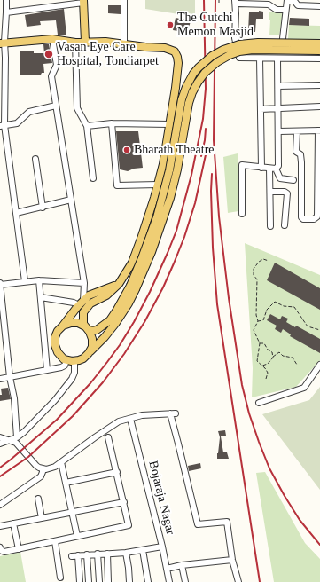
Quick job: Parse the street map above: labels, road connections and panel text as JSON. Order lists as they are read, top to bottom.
{
  "streets": {
    "street": ["Bojaraja Nagar"]
  },
  "places": ["The Cutchi Memon Masjid", "Vasan Eye Care Hospital, Tondiarpet", "Bharath Theatre"]
}
